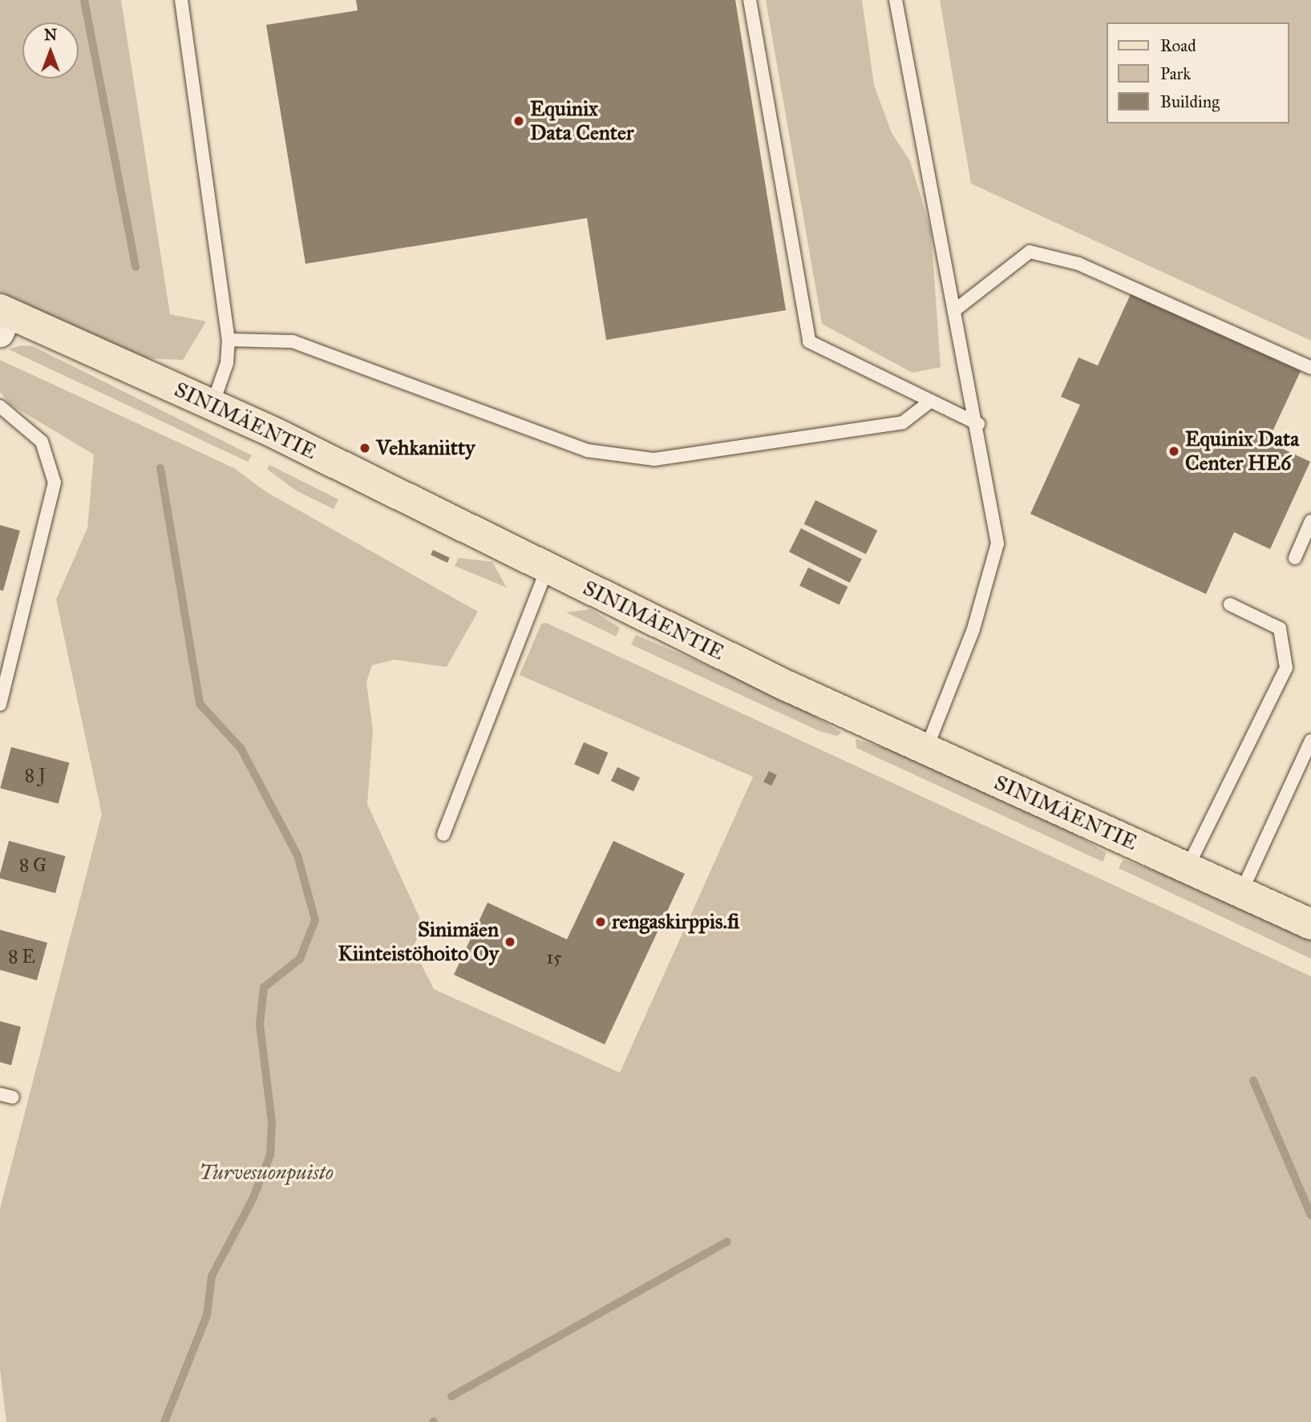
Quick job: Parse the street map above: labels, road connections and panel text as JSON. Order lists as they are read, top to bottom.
{
  "streets": {
    "main road": ["SINIMÄENTIE"]
  },
  "parks": ["Turvesuonpuisto"],
  "places": [
    "Equinix Data Center",
    "Vehkaniitty",
    "Equinix Data Center HE6",
    "rengaskirppis.fi",
    "Sinimäen Kiinteistöhoito Oy"
  ],
  "house_numbers": [
    "8 J",
    "8 G",
    "8 E",
    "15"
  ],
  "legend": ["Road", "Park", "Building"],
  "north": "top"
}
